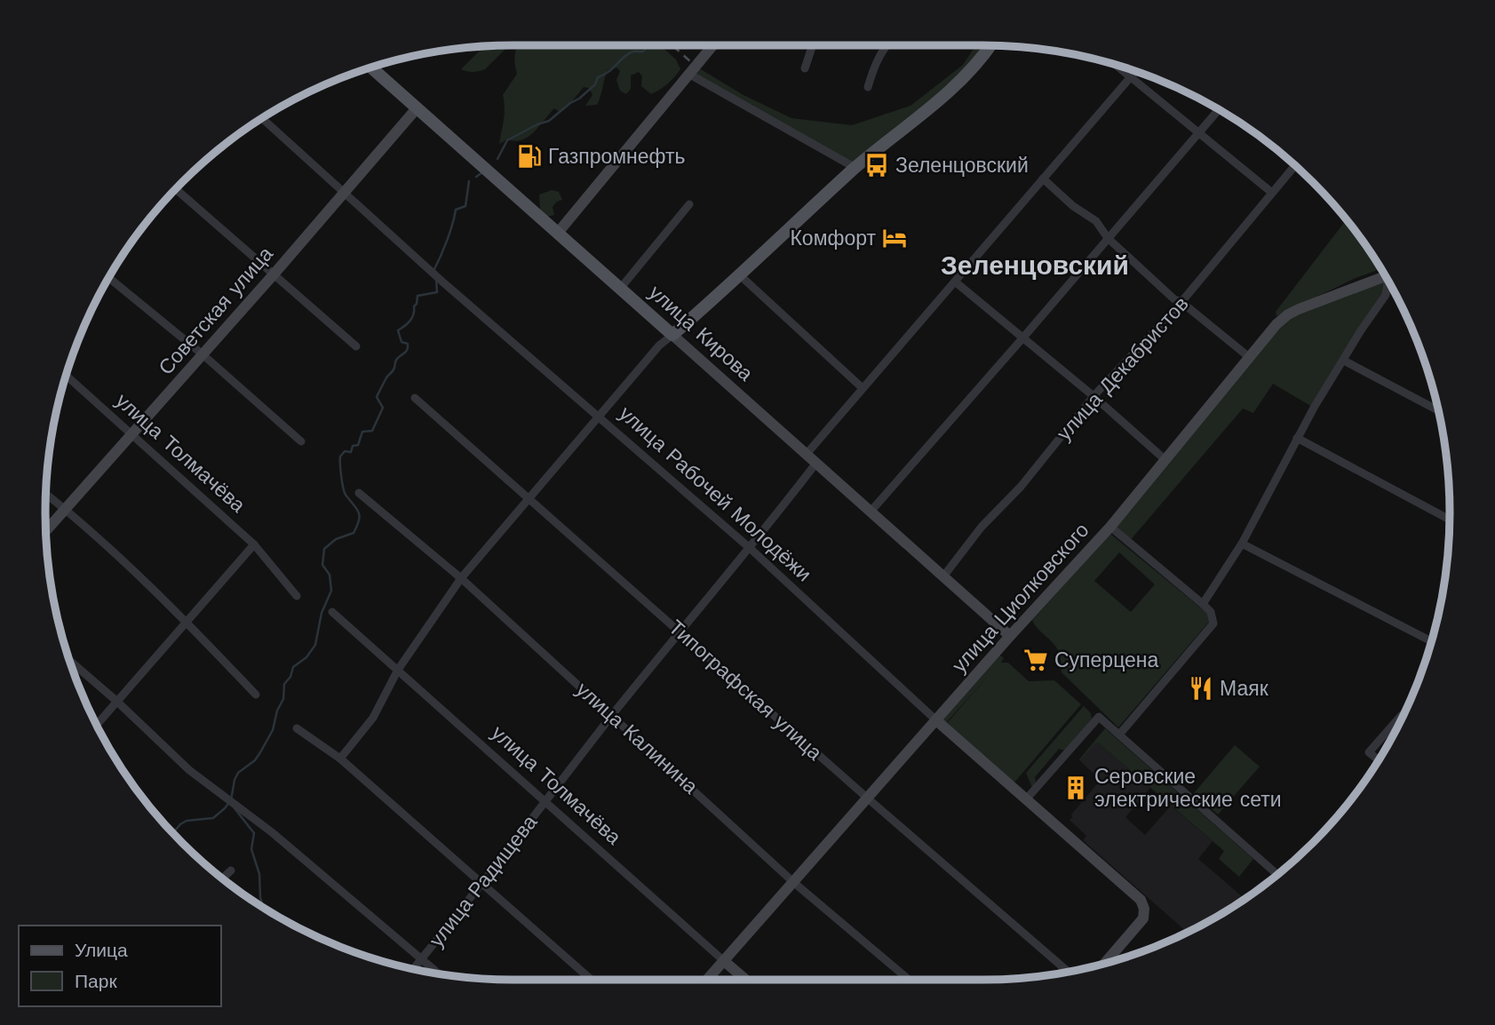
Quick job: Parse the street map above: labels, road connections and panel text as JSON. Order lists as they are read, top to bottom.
{
  "streets": {
    "main road": [
      "Советская улица",
      "улица Кирова",
      "улица Толмачёва",
      "улица Рабочей Молодёжи",
      "улица Циолковского"
    ],
    "street": [
      "улица Декабристов",
      "Типографская улица",
      "улица Калинина",
      "улица Радищева"
    ]
  },
  "crossings": [
    ["Советская улица", "улица Кирова"],
    ["Советская улица", "улица Толмачёва"],
    ["Советская улица", "улица Рабочей Молодёжи"],
    ["улица Кирова", "улица Декабристов"],
    ["улица Кирова", "улица Циолковского"],
    ["улица Кирова", "улица Радищева"],
    ["улица Толмачёва", "улица Циолковского"],
    ["улица Толмачёва", "улица Радищева"],
    ["улица Рабочей Молодёжи", "улица Циолковского"],
    ["улица Рабочей Молодёжи", "улица Радищева"],
    ["улица Циолковского", "Типографская улица"],
    ["улица Циолковского", "улица Калинина"],
    ["Типографская улица", "улица Радищева"],
    ["улица Калинина", "улица Радищева"]
  ],
  "districts": ["Зеленцовский"],
  "places": {
    "fuel station": ["Газпромнефть"],
    "bus stop": ["Зеленцовский"],
    "hotel": ["Комфорт"],
    "supermarket": ["Суперцена"],
    "restaurant": ["Маяк"],
    "building": ["Серовские электрические сети"]
  },
  "legend": ["Улица", "Парк"]
}
